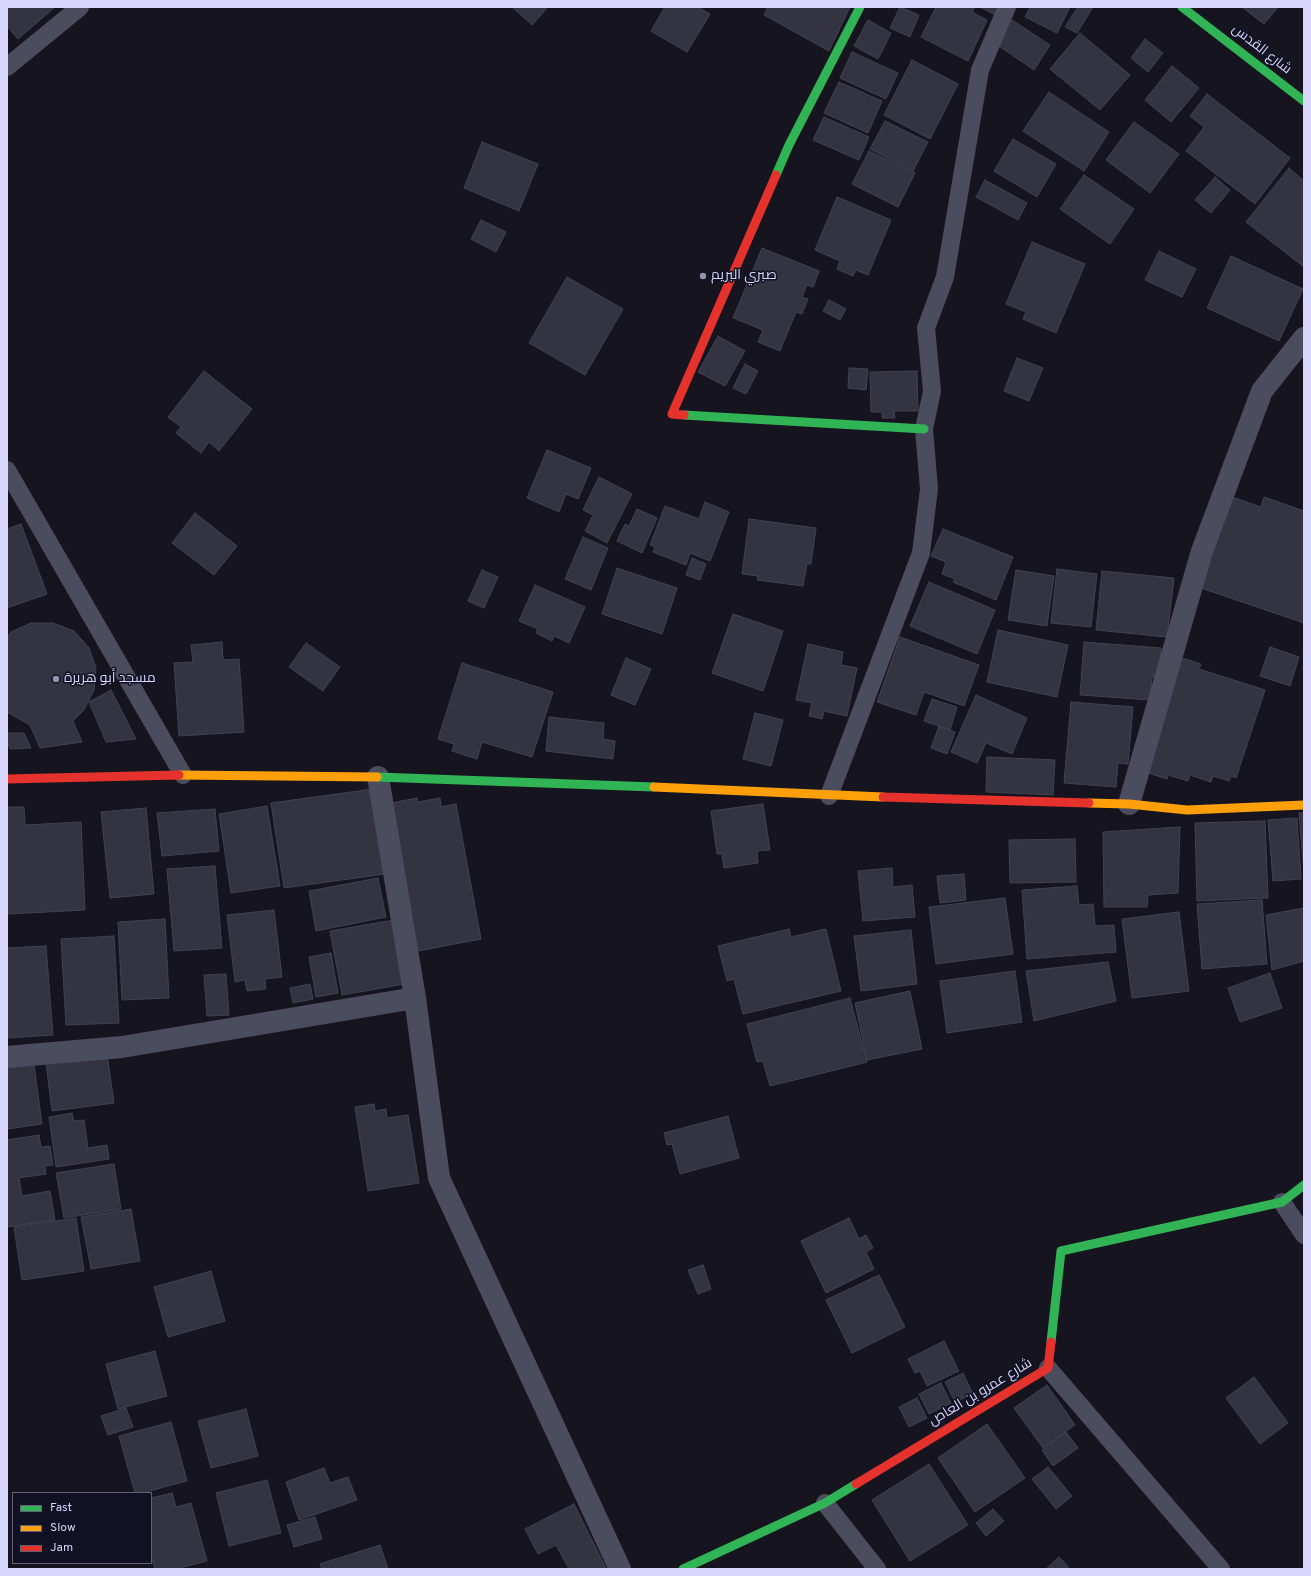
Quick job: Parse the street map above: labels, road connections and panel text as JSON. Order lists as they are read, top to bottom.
{
  "streets": {
    "street": ["شارع القدس", "شارع عمرو بن العاص"]
  },
  "places": ["صبري البريم", "مسجد أبو هريرة"],
  "legend": ["Fast", "Slow", "Jam"]
}
